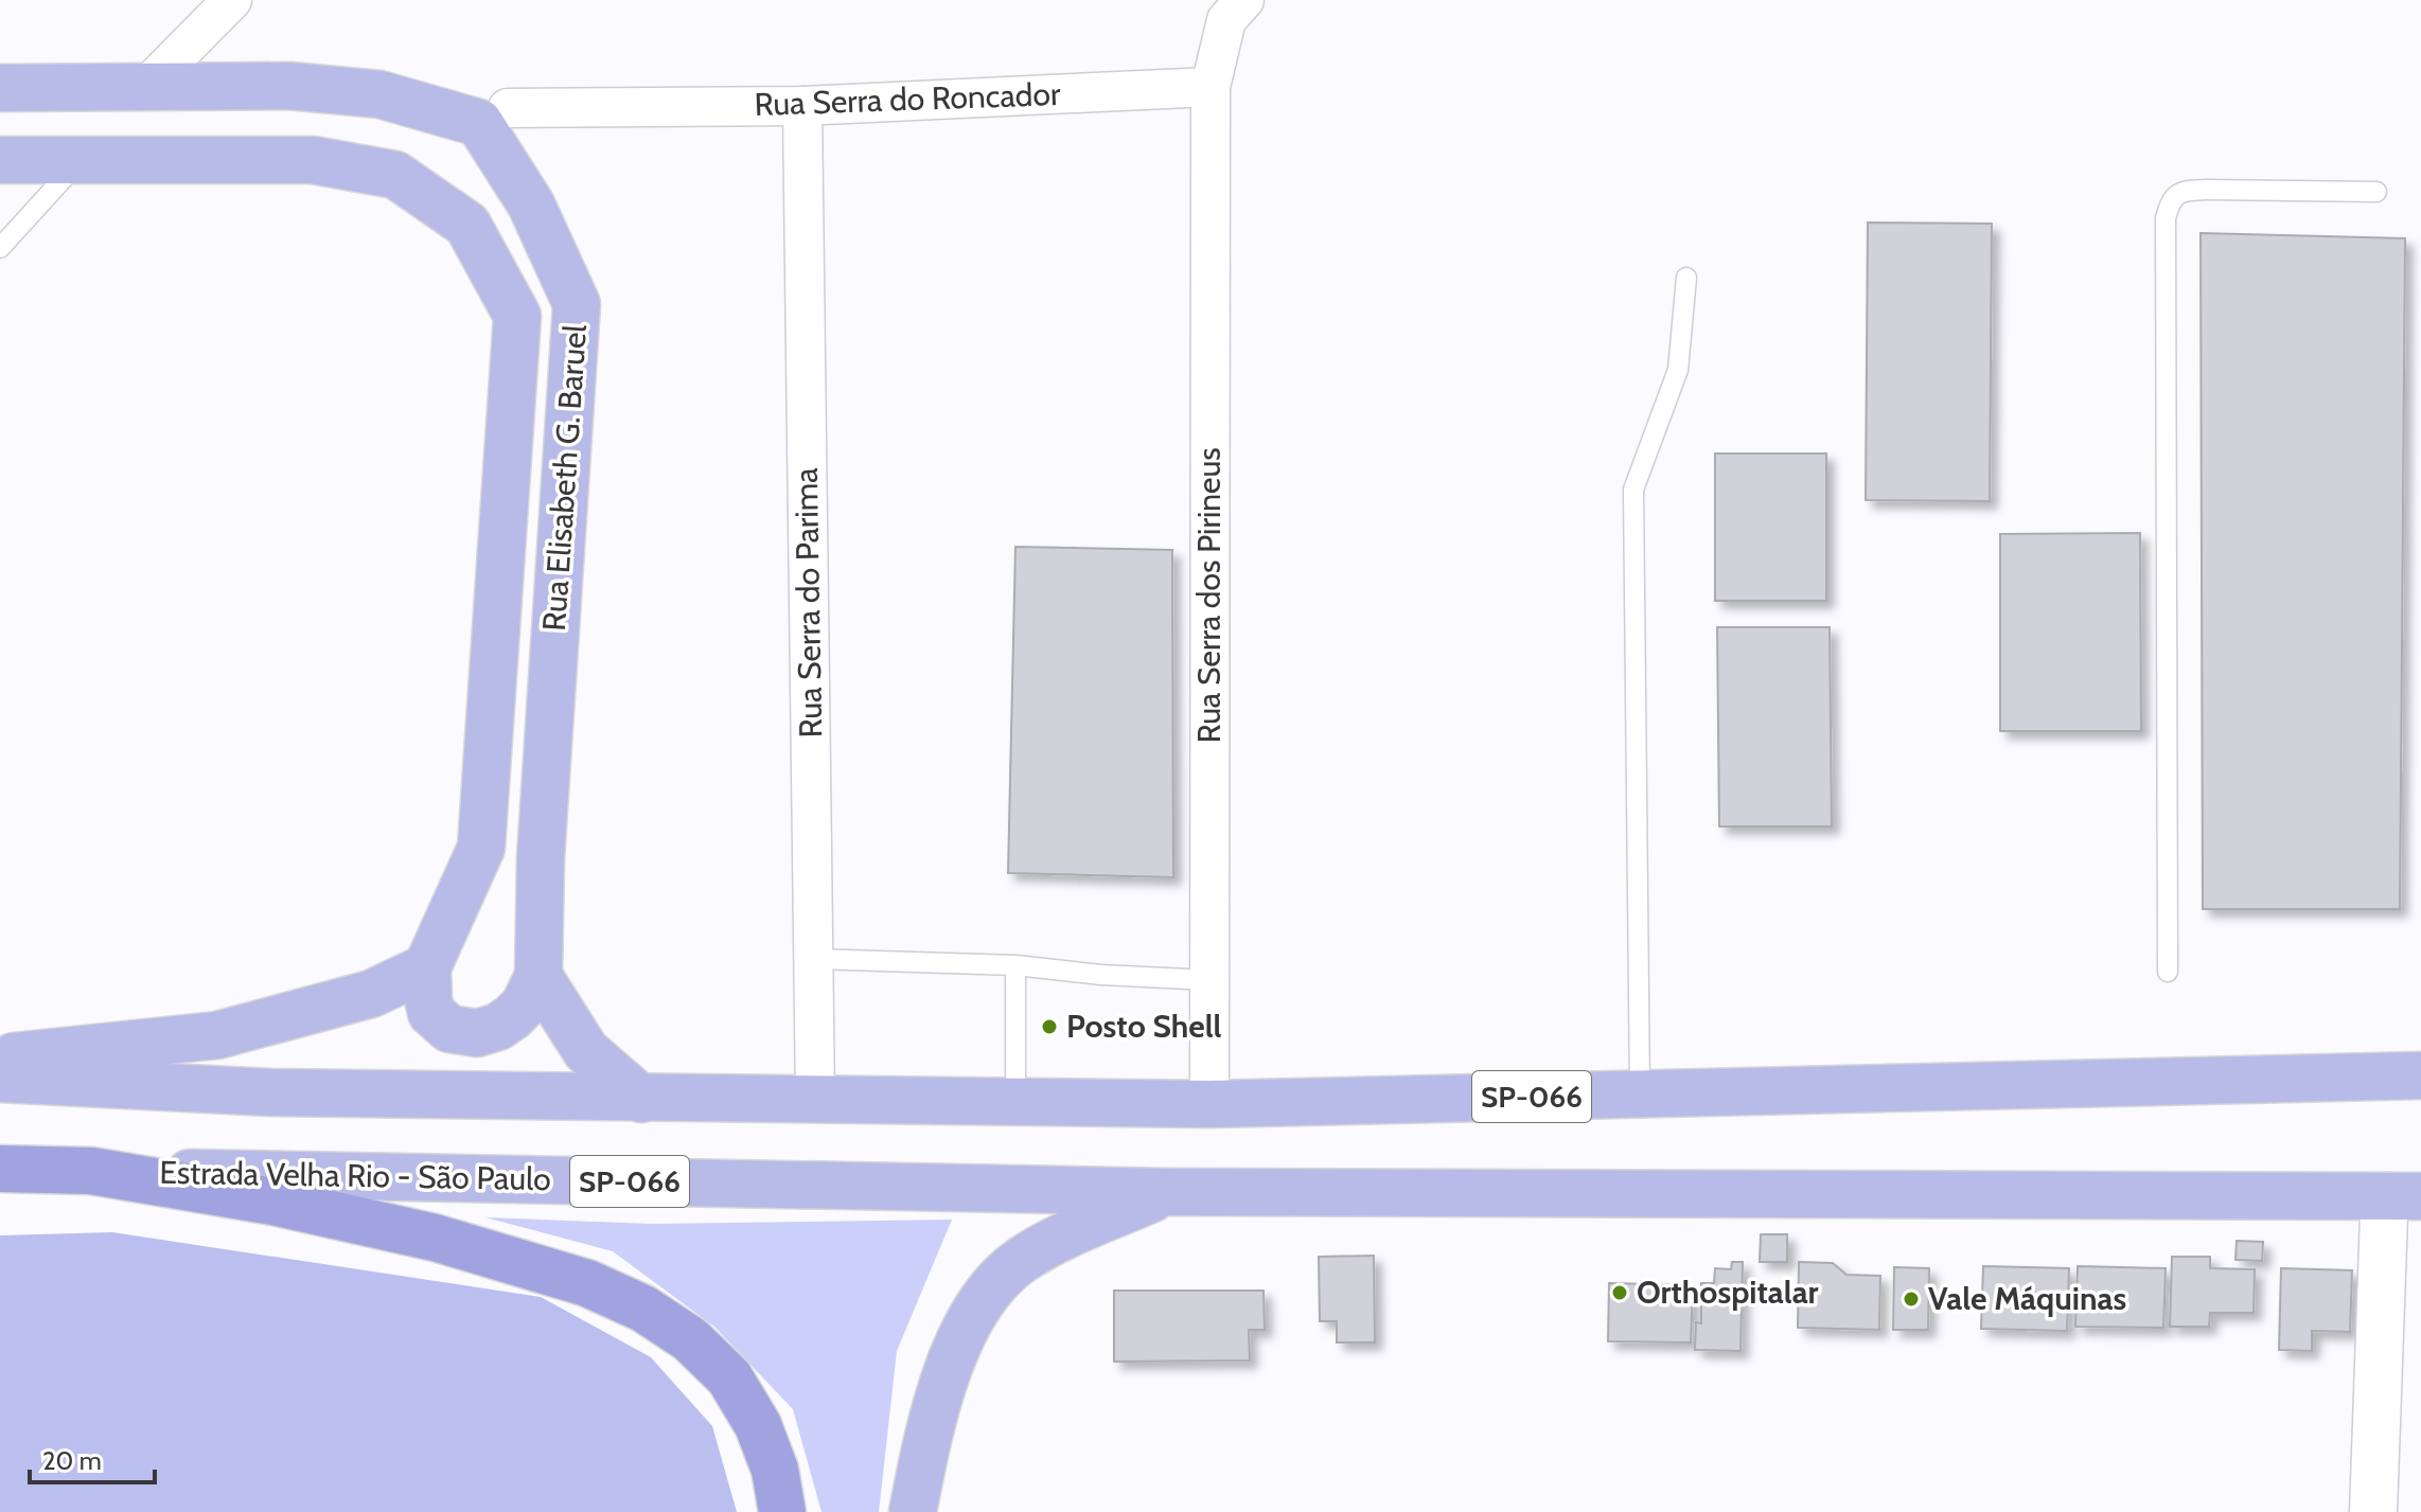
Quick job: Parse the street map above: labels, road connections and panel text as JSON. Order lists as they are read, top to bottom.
{
  "streets": {
    "highway": ["SP-066", "Estrada Velha Rio - São Paulo"],
    "main road": ["Rua Elisabeth G. Baruel"],
    "street": ["Rua Serra do Roncador", "Rua Serra dos Pirineus", "Rua Serra do Parima"]
  },
  "crossings": [
    ["Rua Serra do Roncador", "Rua Serra dos Pirineus"],
    ["Rua Serra do Roncador", "Rua Serra do Parima"],
    ["Rua Serra dos Pirineus", "SP-066"],
    ["Rua Serra do Parima", "SP-066"],
    ["SP-066", "Estrada Velha Rio - São Paulo"]
  ],
  "places": ["Posto Shell", "Orthospitalar", "Vale Máquinas"],
  "scale_bar": "20 m"
}
